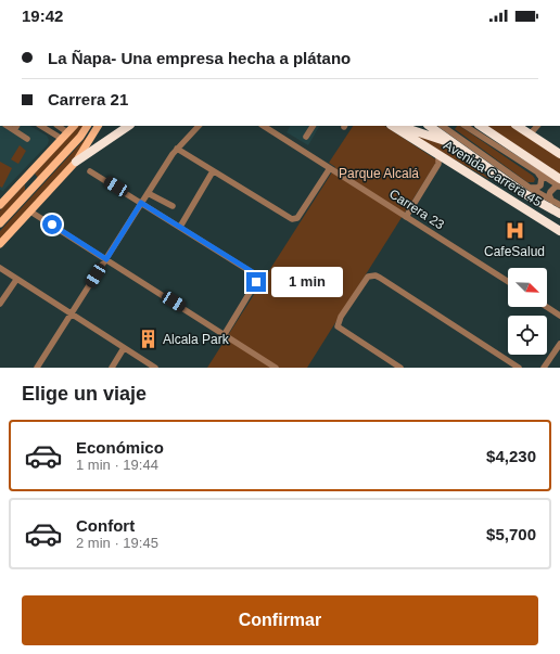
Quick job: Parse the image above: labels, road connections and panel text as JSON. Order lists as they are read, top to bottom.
{
  "streets": {
    "highway": ["Avenida Carrera 45"],
    "street": ["Carrera 23"]
  },
  "parks": ["Parque Alcalá"],
  "places": {
    "hospital": ["CafeSalud"],
    "building": ["Alcala Park"]
  },
  "north": "bottom right",
  "page": {
    "status": "19:42",
    "banner": ["La Ñapa- Una empresa hecha a plátano", "Carrera 21"],
    "bubble": "1 min",
    "heading": "Elige un viaje",
    "list": [
      {
        "name": "Económico",
        "note": "1 min · 19:44",
        "value": "$4,230"
      },
      {
        "name": "Confort",
        "note": "2 min · 19:45",
        "value": "$5,700"
      }
    ],
    "buttons": "Confirmar"
  }
}
